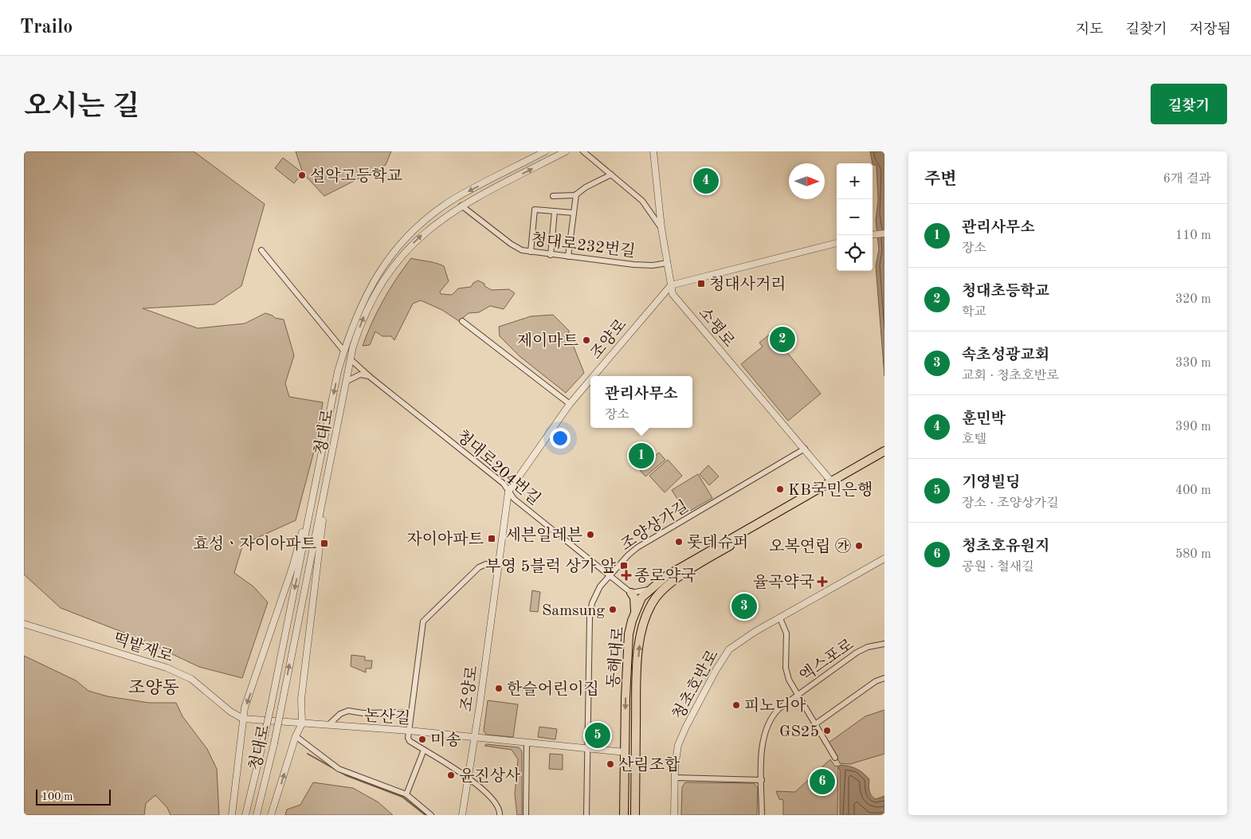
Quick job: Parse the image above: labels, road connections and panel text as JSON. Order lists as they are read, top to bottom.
{
  "streets": {
    "main road": ["동해대로"],
    "street": [
      "청대로232번길",
      "소평로",
      "조양로",
      "청대로",
      "청대로204번길",
      "조양상가길",
      "떡밭재로",
      "엑스포로",
      "청초호반로",
      "논산길"
    ]
  },
  "crossings": [
    ["청대로232번길", "소평로"],
    ["청대로232번길", "청대로"],
    ["소평로", "조양로"],
    ["소평로", "조양상가길"],
    ["소평로", "동해대로"],
    ["조양로", "청대로204번길"],
    ["조양로", "논산길"],
    ["청대로", "청대로204번길"],
    ["청대로204번길", "조양상가길"],
    ["조양상가길", "논산길"],
    ["떡밭재로", "논산길"],
    ["동해대로", "논산길"]
  ],
  "districts": ["조양동"],
  "places": {
    "other": [
      "설악고등학교",
      "제이마트",
      "KB국민은행",
      "세븐일레븐",
      "롯데슈퍼",
      "오복연립 ㉮",
      "Samsung",
      "한슬어린이집",
      "피노디아",
      "GS25",
      "미송",
      "산림조합",
      "윤진상사"
    ],
    "transit": [
      "청대사거리",
      "자이아파트",
      "효성ㆍ자이아파트",
      "부영 5블럭 상가 앞"
    ],
    "health": ["종로약국", "율곡약국"]
  },
  "scale_bar": "100 m",
  "north": "right",
  "page": {
    "header": "Trailo",
    "nav": ["지도", "길찾기", "저장됨"],
    "title": "오시는 길",
    "buttons": "길찾기",
    "heading": ["주변", "6개 결과"],
    "map_buttons": ["+", "−"],
    "pins": [
      "4",
      "2",
      "1",
      "3",
      "5",
      "6"
    ],
    "list": [
      {
        "mark": "1",
        "name": "관리사무소",
        "note": "장소",
        "value": "110 m"
      },
      {
        "mark": "2",
        "name": "청대초등학교",
        "note": "학교",
        "value": "320 m"
      },
      {
        "mark": "3",
        "name": "속초성광교회",
        "note": "교회 · 청초호반로",
        "value": "330 m"
      },
      {
        "mark": "4",
        "name": "훈민박",
        "note": "호텔",
        "value": "390 m"
      },
      {
        "mark": "5",
        "name": "기영빌딩",
        "note": "장소 · 조양상가길",
        "value": "400 m"
      },
      {
        "mark": "6",
        "name": "청초호유원지",
        "note": "공원 · 철새길",
        "value": "580 m"
      }
    ],
    "popup": ["관리사무소", "장소"],
    "scale": "100 m"
  }
}
